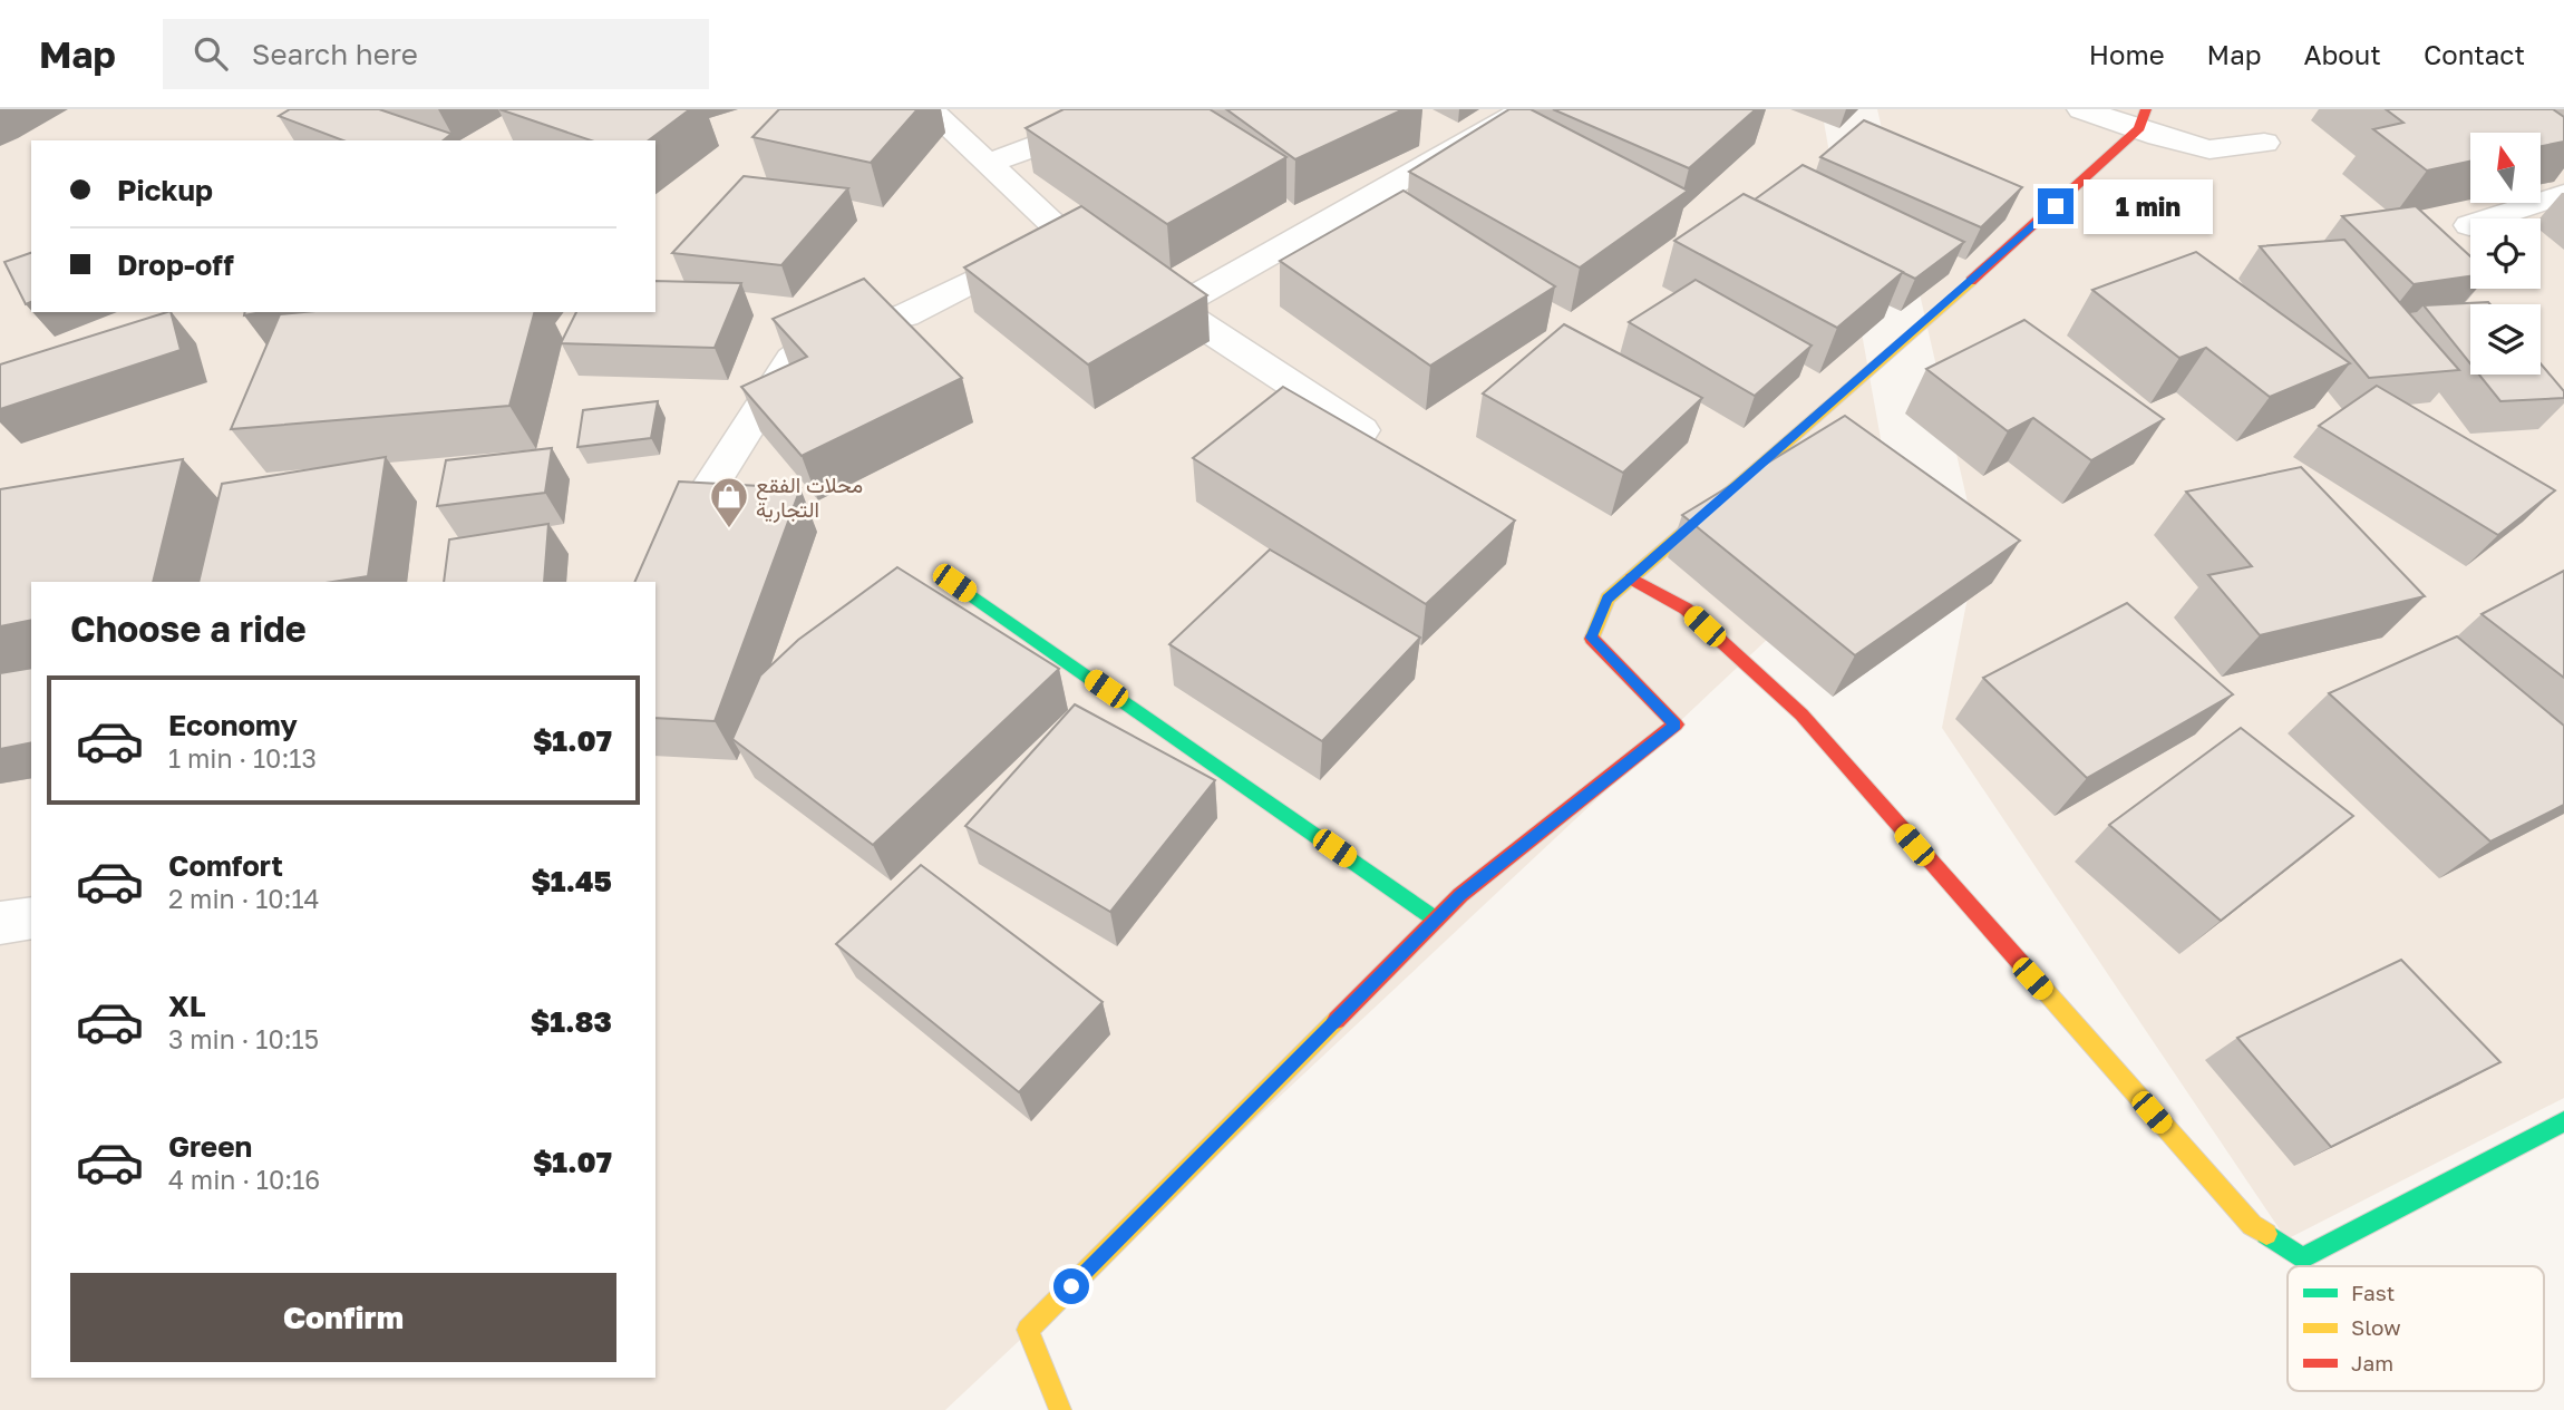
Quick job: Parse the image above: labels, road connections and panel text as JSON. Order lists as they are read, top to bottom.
{
  "places": {
    "shop": ["محلات الفقع التجارية"]
  },
  "legend": ["Fast", "Slow", "Jam"],
  "north": "top",
  "page": {
    "header": "Map",
    "search": "Search here",
    "nav": [
      "Home",
      "Map",
      "About",
      "Contact"
    ],
    "banner": ["Pickup", "Drop-off"],
    "bubble": "1 min",
    "heading": "Choose a ride",
    "list": [
      {
        "name": "Economy",
        "note": "1 min · 10:13",
        "value": "$1.07"
      },
      {
        "name": "Comfort",
        "note": "2 min · 10:14",
        "value": "$1.45"
      },
      {
        "name": "XL",
        "note": "3 min · 10:15",
        "value": "$1.83"
      },
      {
        "name": "Green",
        "note": "4 min · 10:16",
        "value": "$1.07"
      }
    ],
    "buttons": "Confirm"
  }
}
